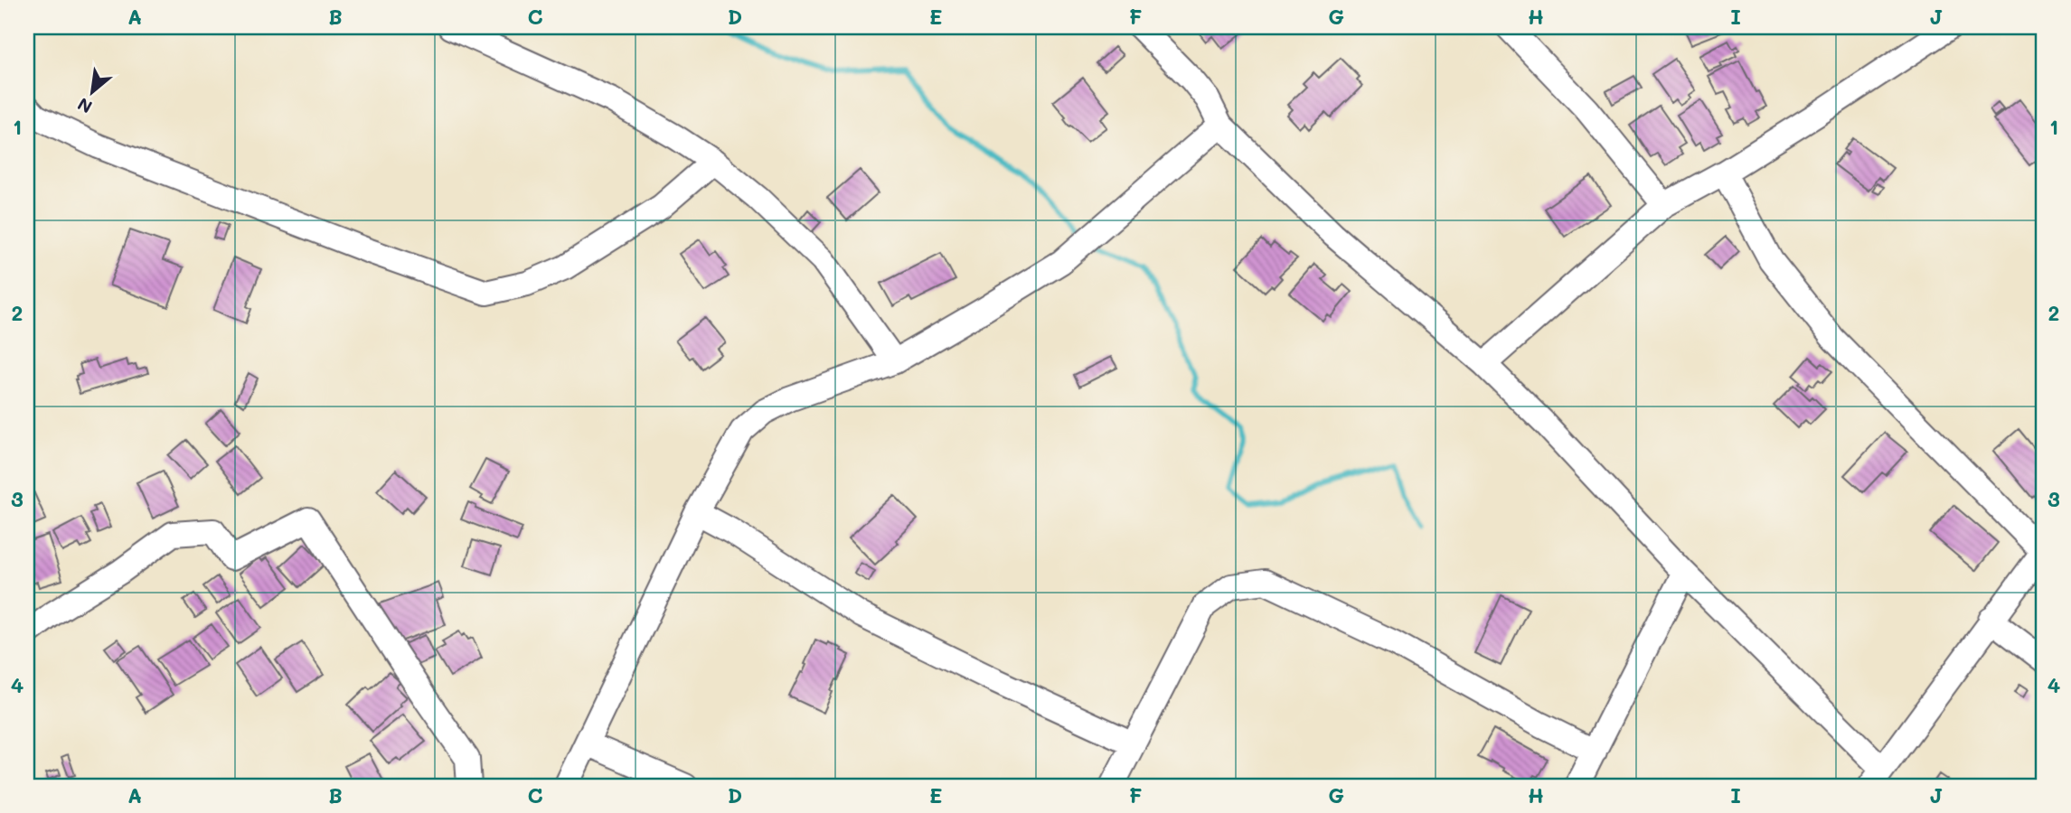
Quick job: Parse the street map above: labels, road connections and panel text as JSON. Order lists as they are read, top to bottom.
{
  "north": "bottom left",
  "grid": {
    "columns": [
      "A",
      "B",
      "C",
      "D",
      "E",
      "F",
      "G",
      "H",
      "I",
      "J"
    ],
    "rows": [
      "1",
      "2",
      "3",
      "4"
    ]
  }
}
